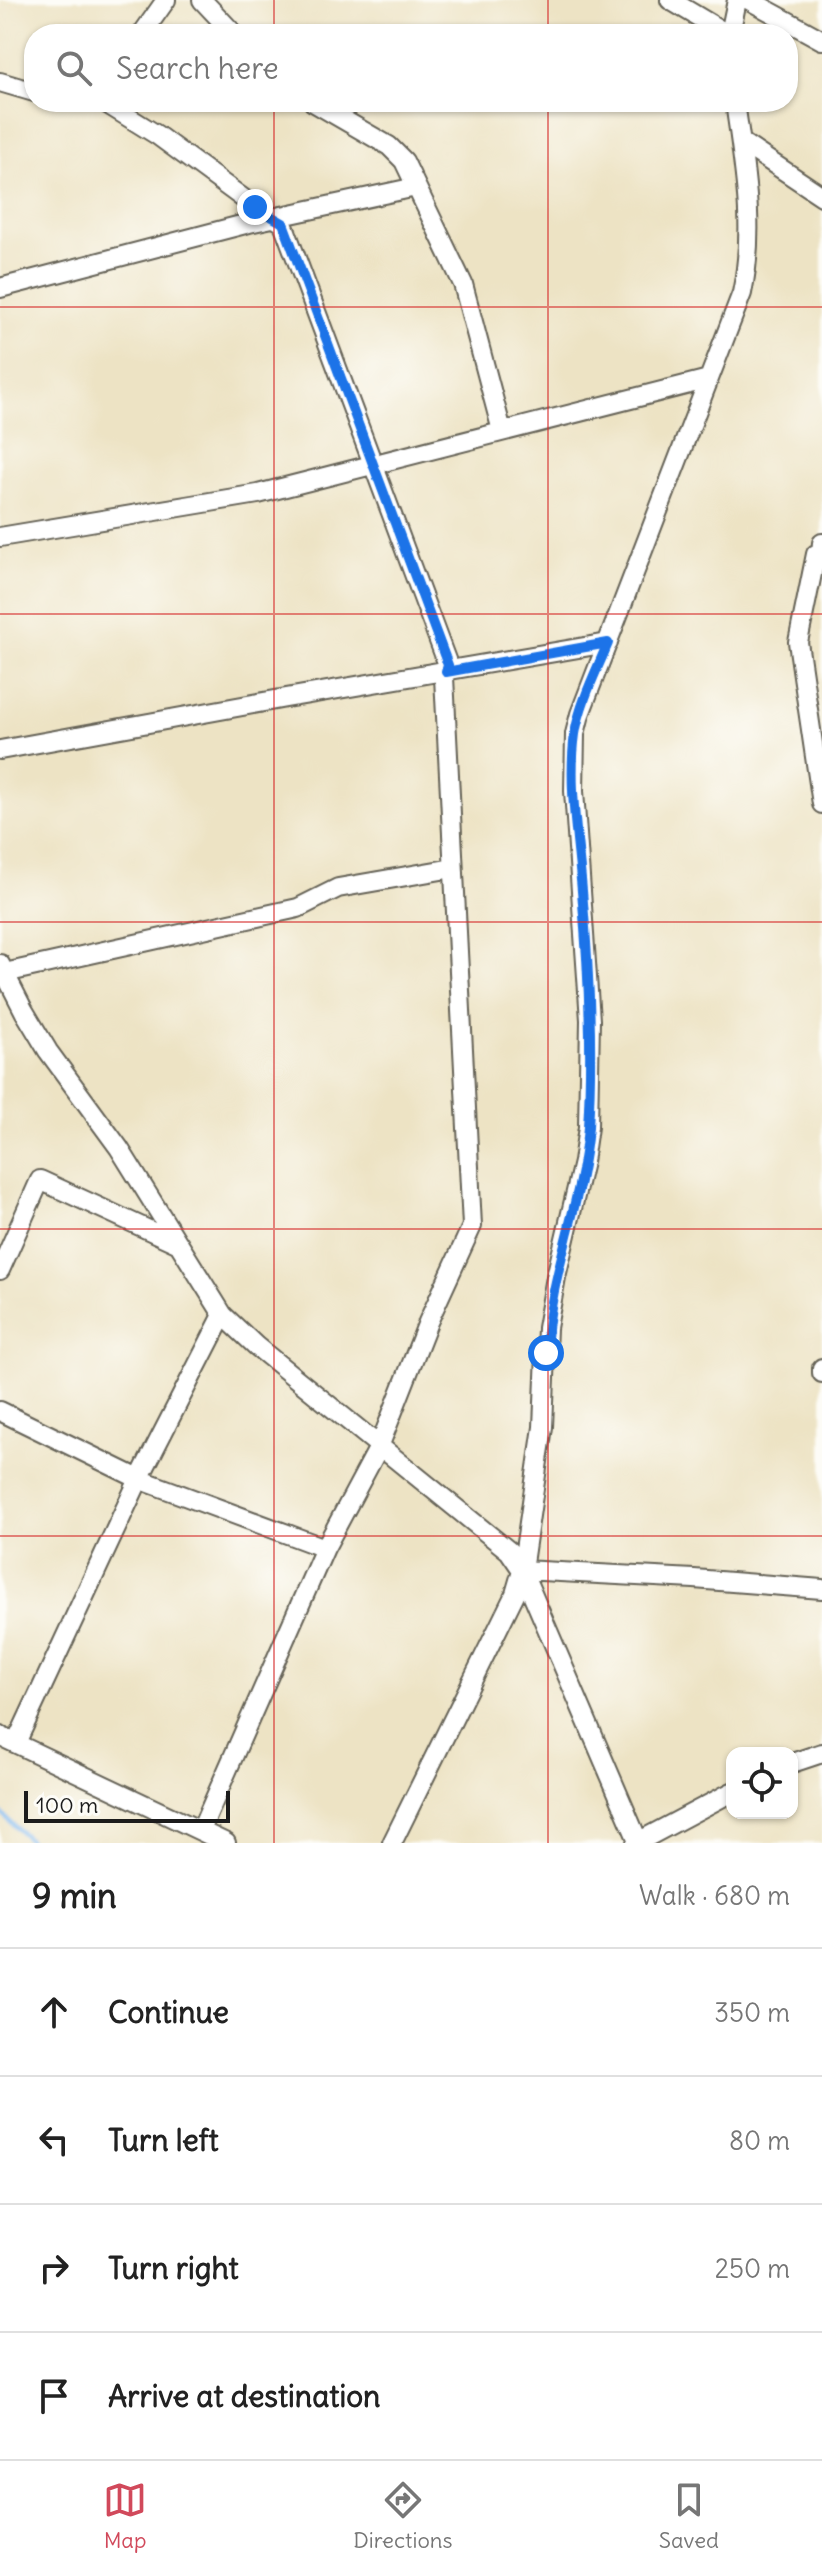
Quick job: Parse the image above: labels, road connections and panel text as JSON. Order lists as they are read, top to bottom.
{
  "scale_bar": "100 m",
  "page": {
    "search": "Search here",
    "scale": "100 m",
    "heading": ["9 min", "Walk · 680 m"],
    "list": [
      ["Continue", "350 m"],
      ["Turn left", "80 m"],
      ["Turn right", "250 m"],
      "Arrive at destination"
    ],
    "nav": ["Map", "Directions", "Saved"]
  }
}
